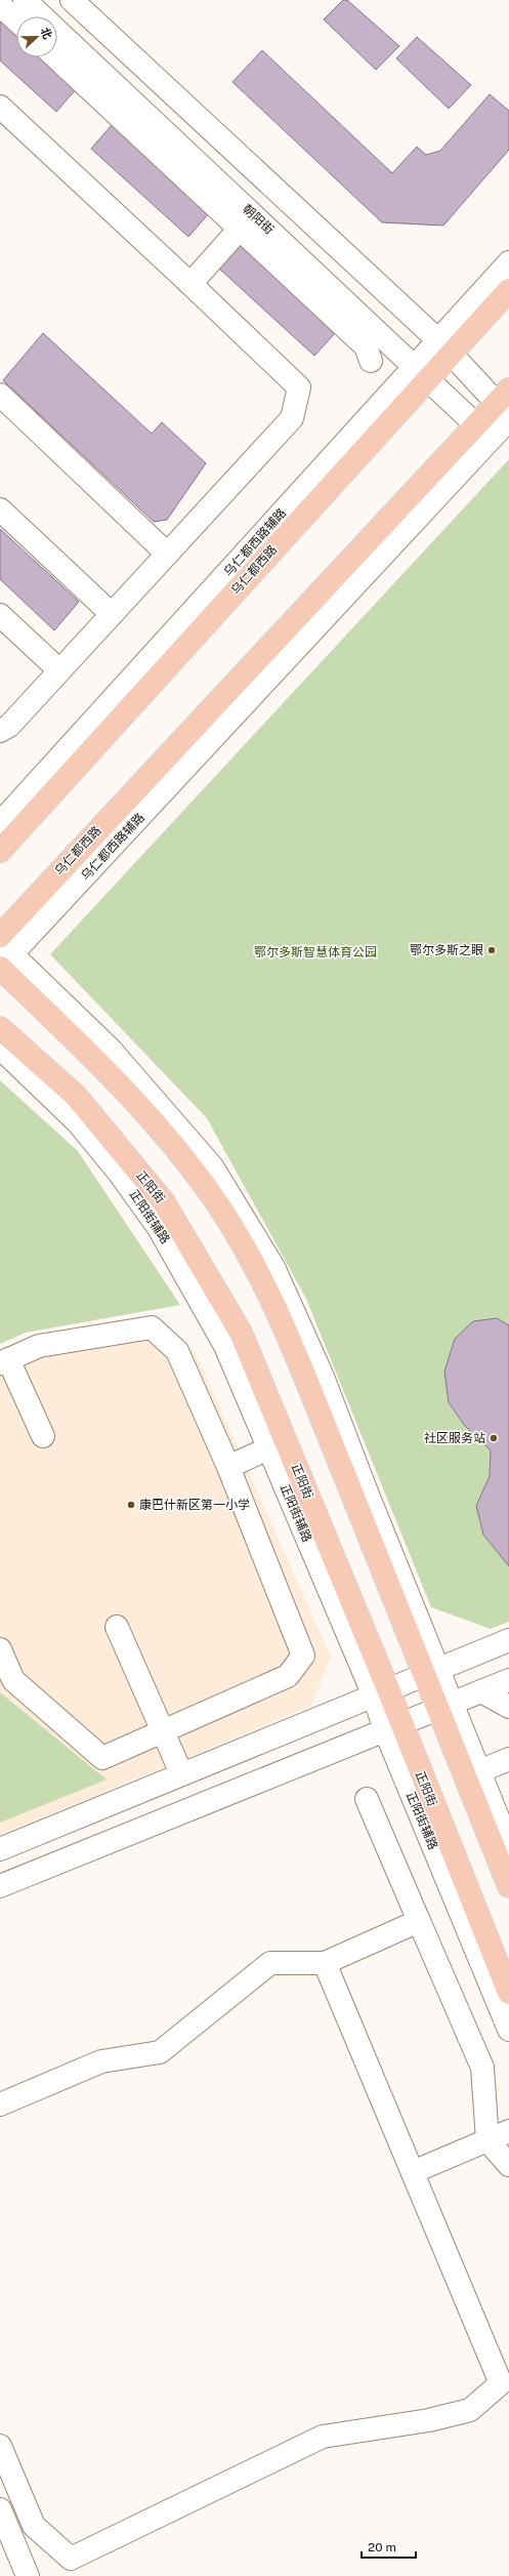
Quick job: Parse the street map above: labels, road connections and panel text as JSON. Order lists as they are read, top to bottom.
{
  "streets": {
    "main road": ["乌仁都西路", "正阳街"],
    "street": ["朝阳街", "乌仁都西路辅路", "正阳街辅路"]
  },
  "crossings": [
    ["朝阳街", "乌仁都西路辅路"],
    ["朝阳街", "乌仁都西路"],
    ["乌仁都西路辅路", "乌仁都西路"],
    ["正阳街", "正阳街辅路"]
  ],
  "parks": ["鄂尔多斯智慧体育公园"],
  "places": ["鄂尔多斯之眼", "社区服务站", "康巴什新区第一小学"],
  "scale_bar": "20 m",
  "north": "right"
}
